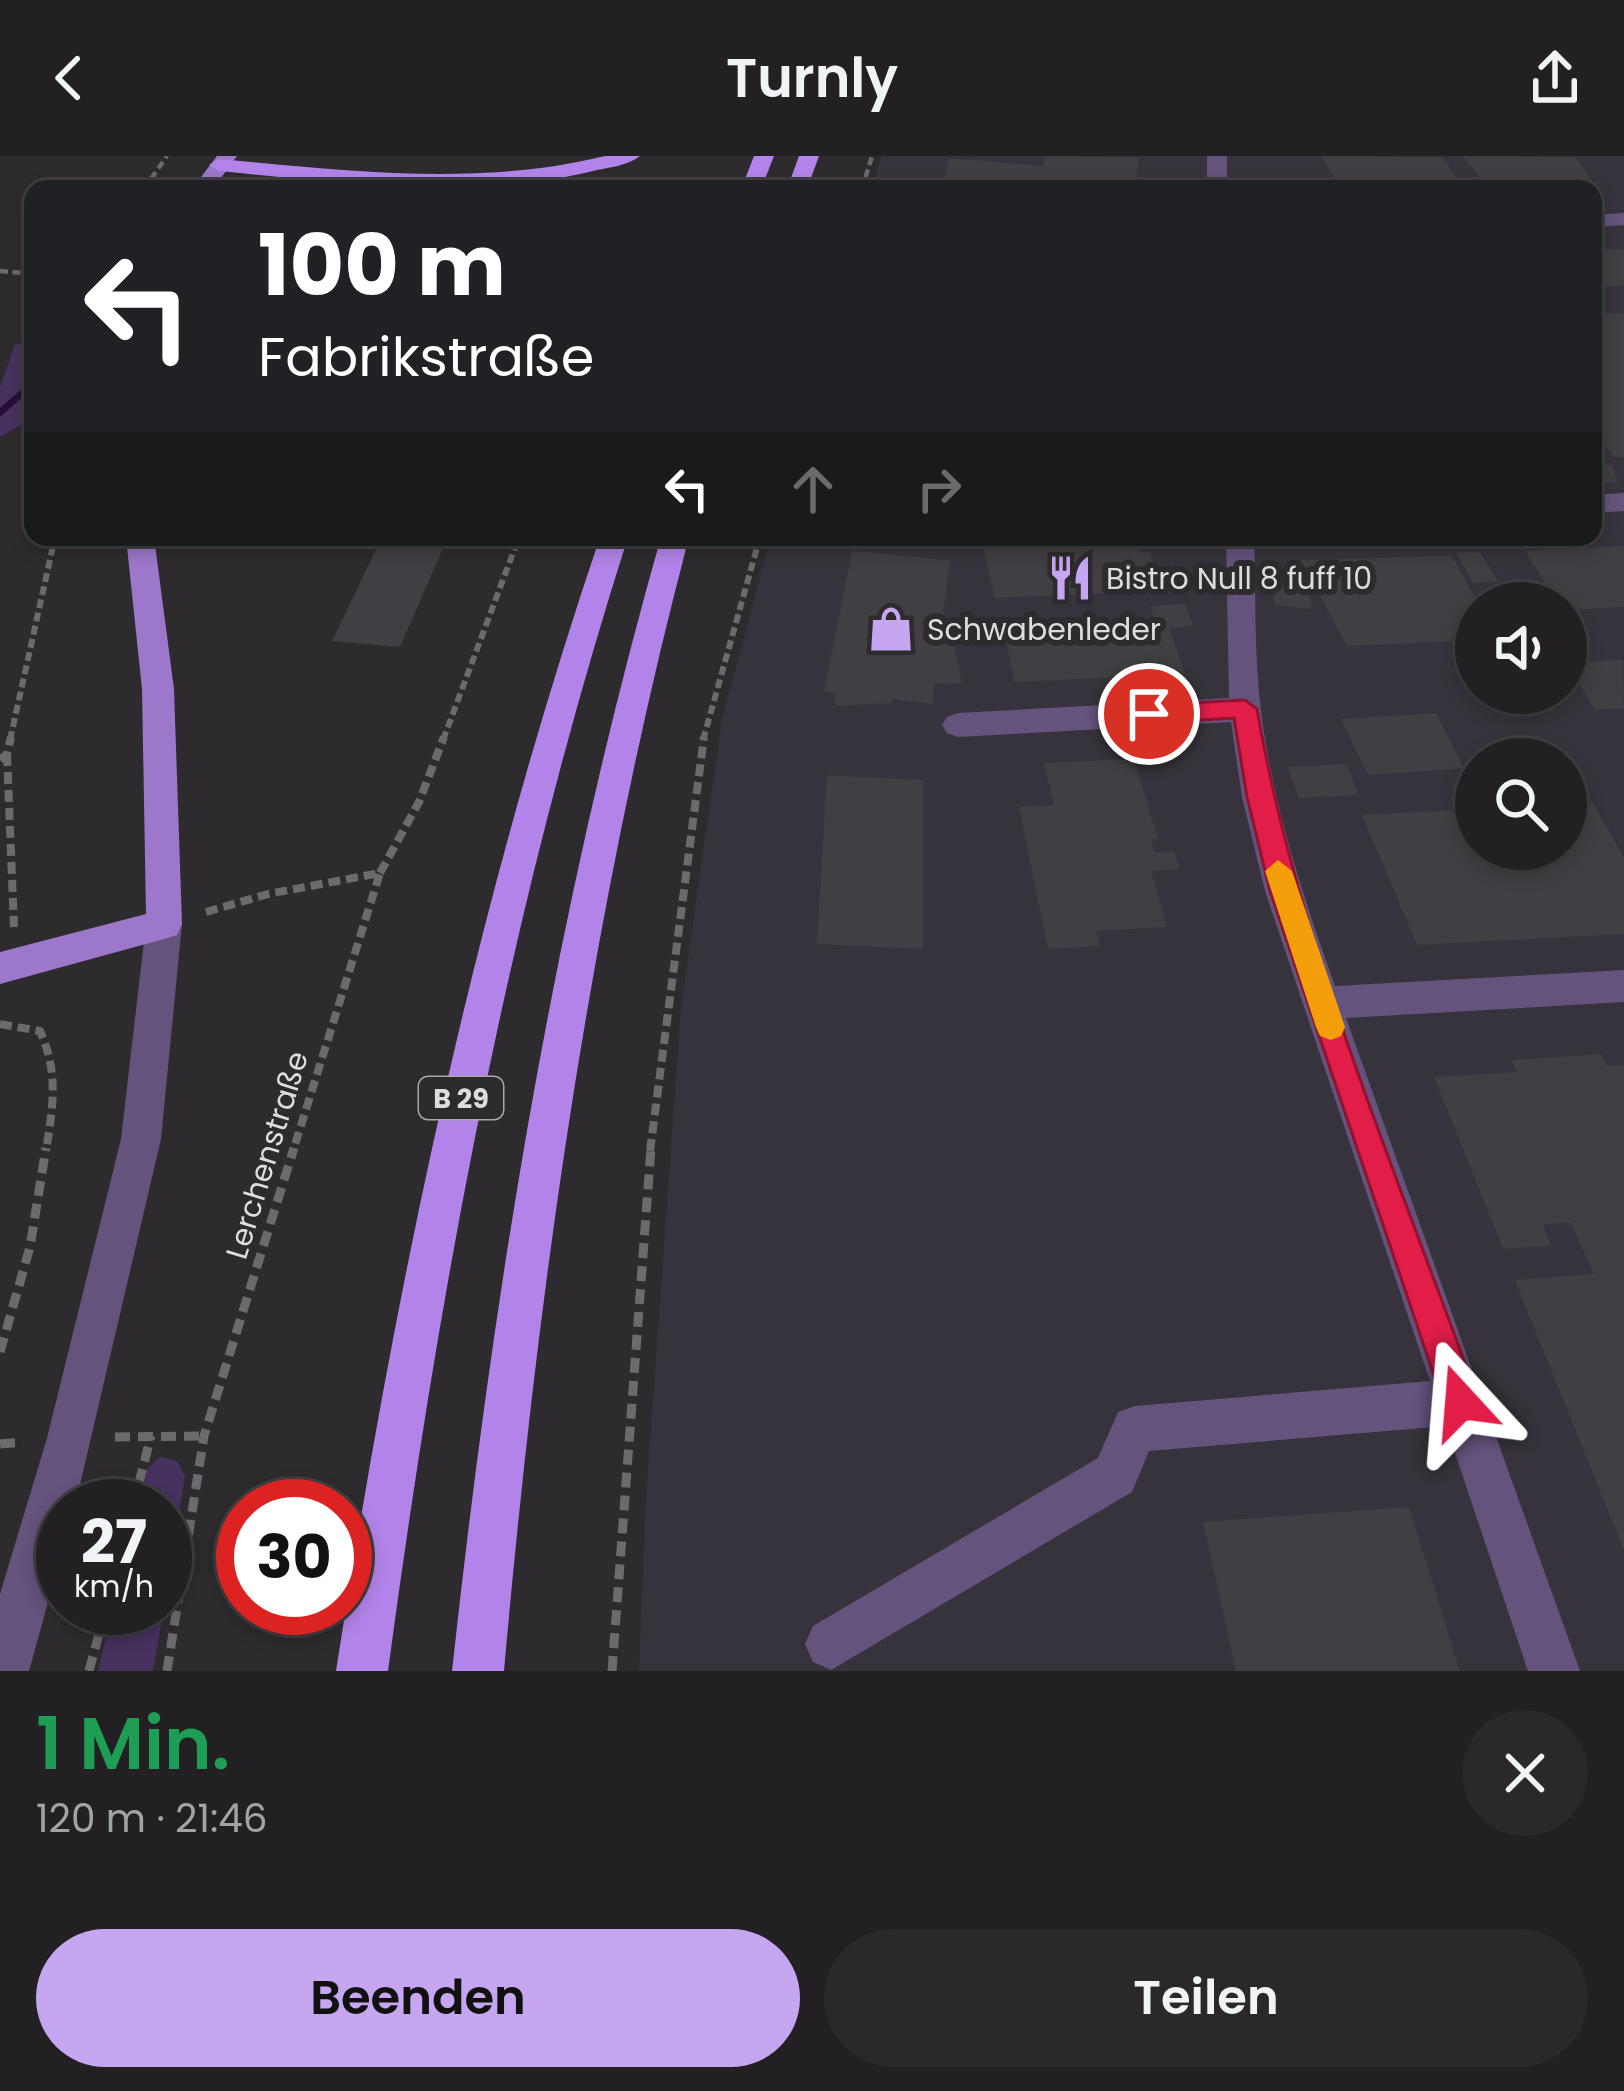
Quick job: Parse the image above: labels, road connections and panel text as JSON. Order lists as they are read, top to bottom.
{
  "streets": {
    "highway": ["B 29"],
    "path": ["Lerchenstraße"]
  },
  "places": {
    "restaurant": ["Bistro Null 8 fuff 10"],
    "shop": ["Schwabenleder"]
  },
  "page": {
    "header": "Turnly",
    "turn": ["100 m", "Fabrikstraße"],
    "speed": "27 km/h",
    "limit": "30",
    "heading": ["1 Min.", "120 m · 21:46"],
    "buttons": ["Beenden", "Teilen"]
  }
}
